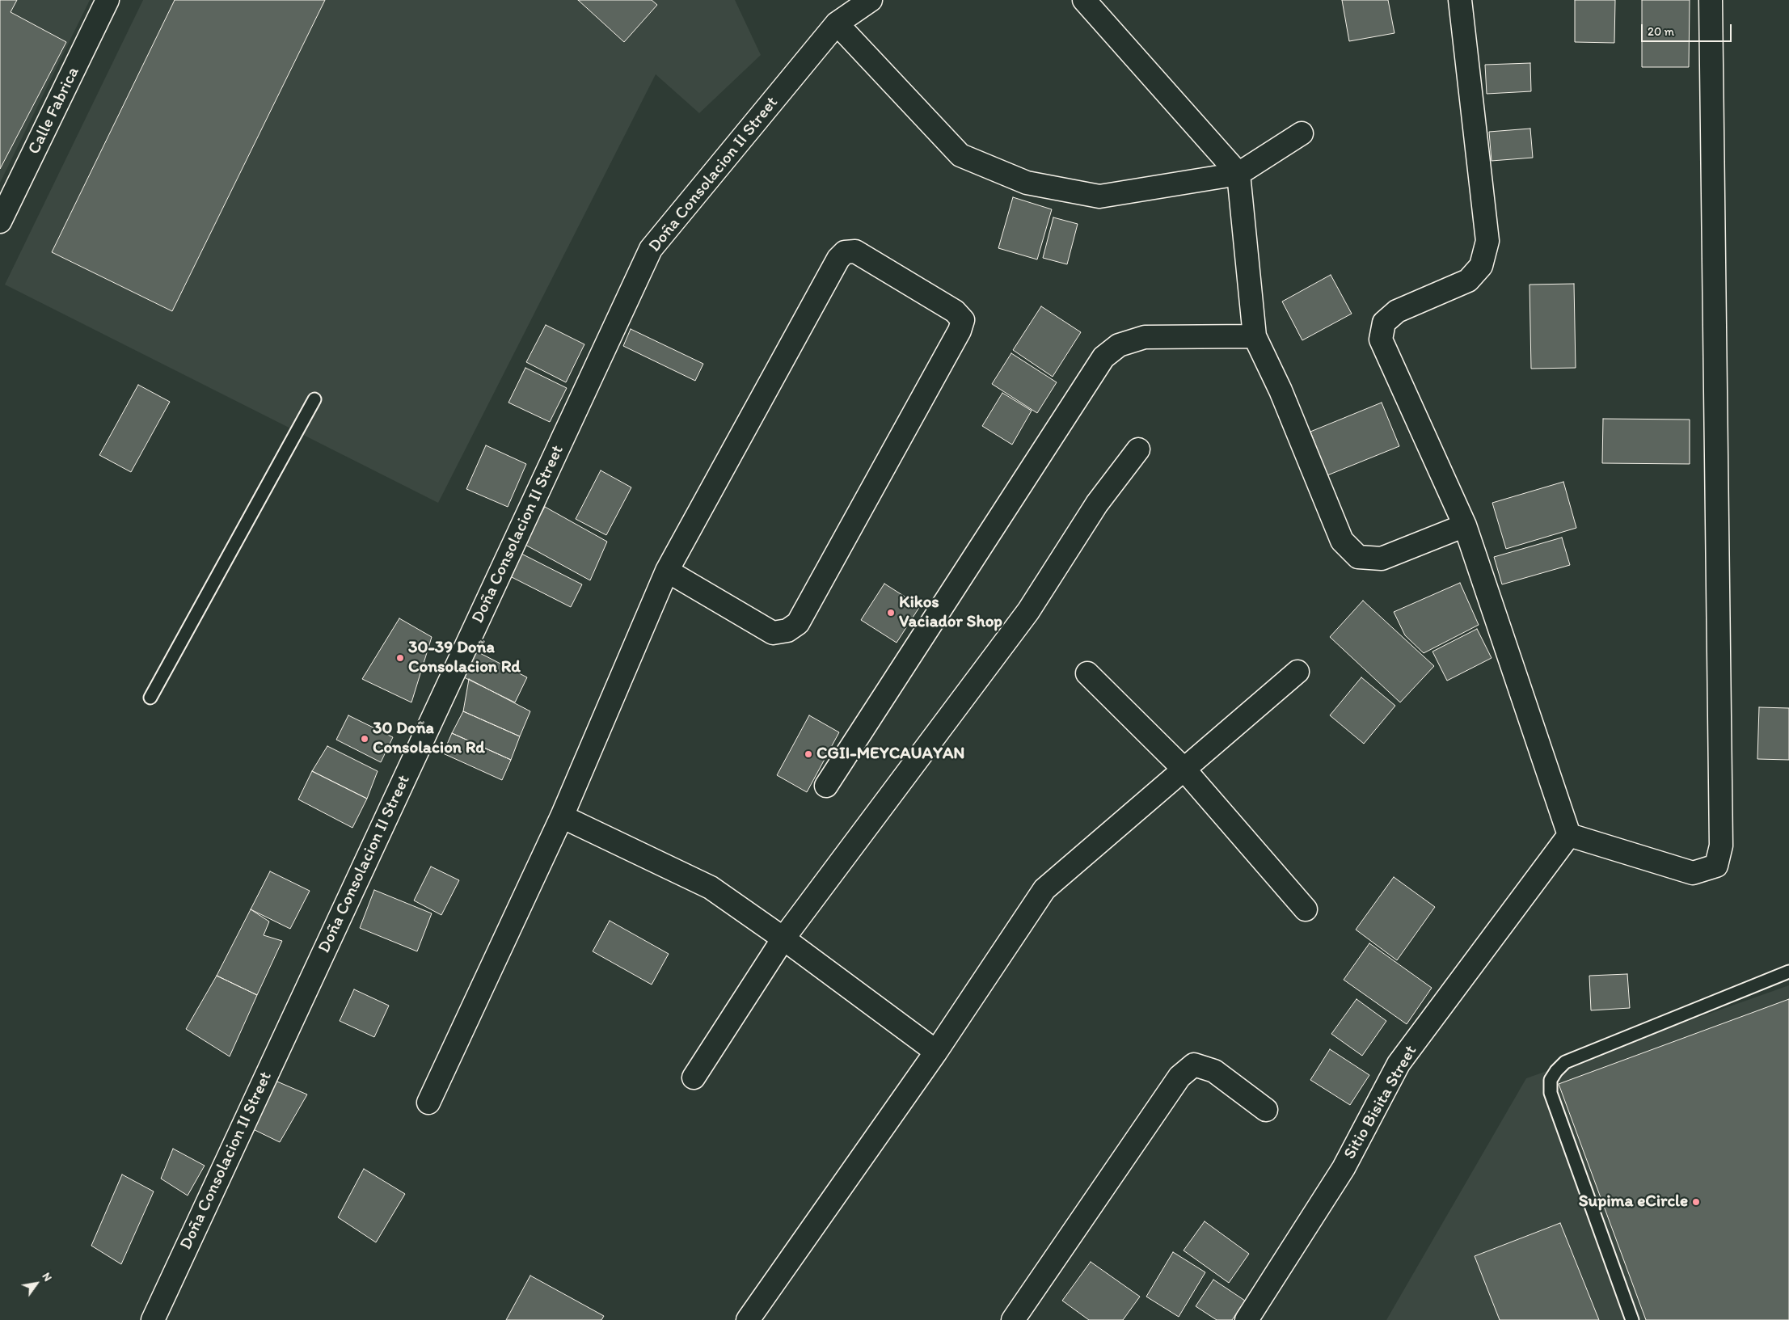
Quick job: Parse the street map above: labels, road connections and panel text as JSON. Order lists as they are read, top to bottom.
{
  "streets": {
    "street": ["Calle Fabrica", "Doña Consolacion II Street", "Sitio Bisita Street"]
  },
  "places": [
    "Kikos Vaciador Shop",
    "30-39 Doña Consolacion Rd",
    "30 Doña Consolacion Rd",
    "CGII-MEYCAUAYAN",
    "Supima eCircle"
  ],
  "scale_bar": "20 m",
  "north": "top right"
}
